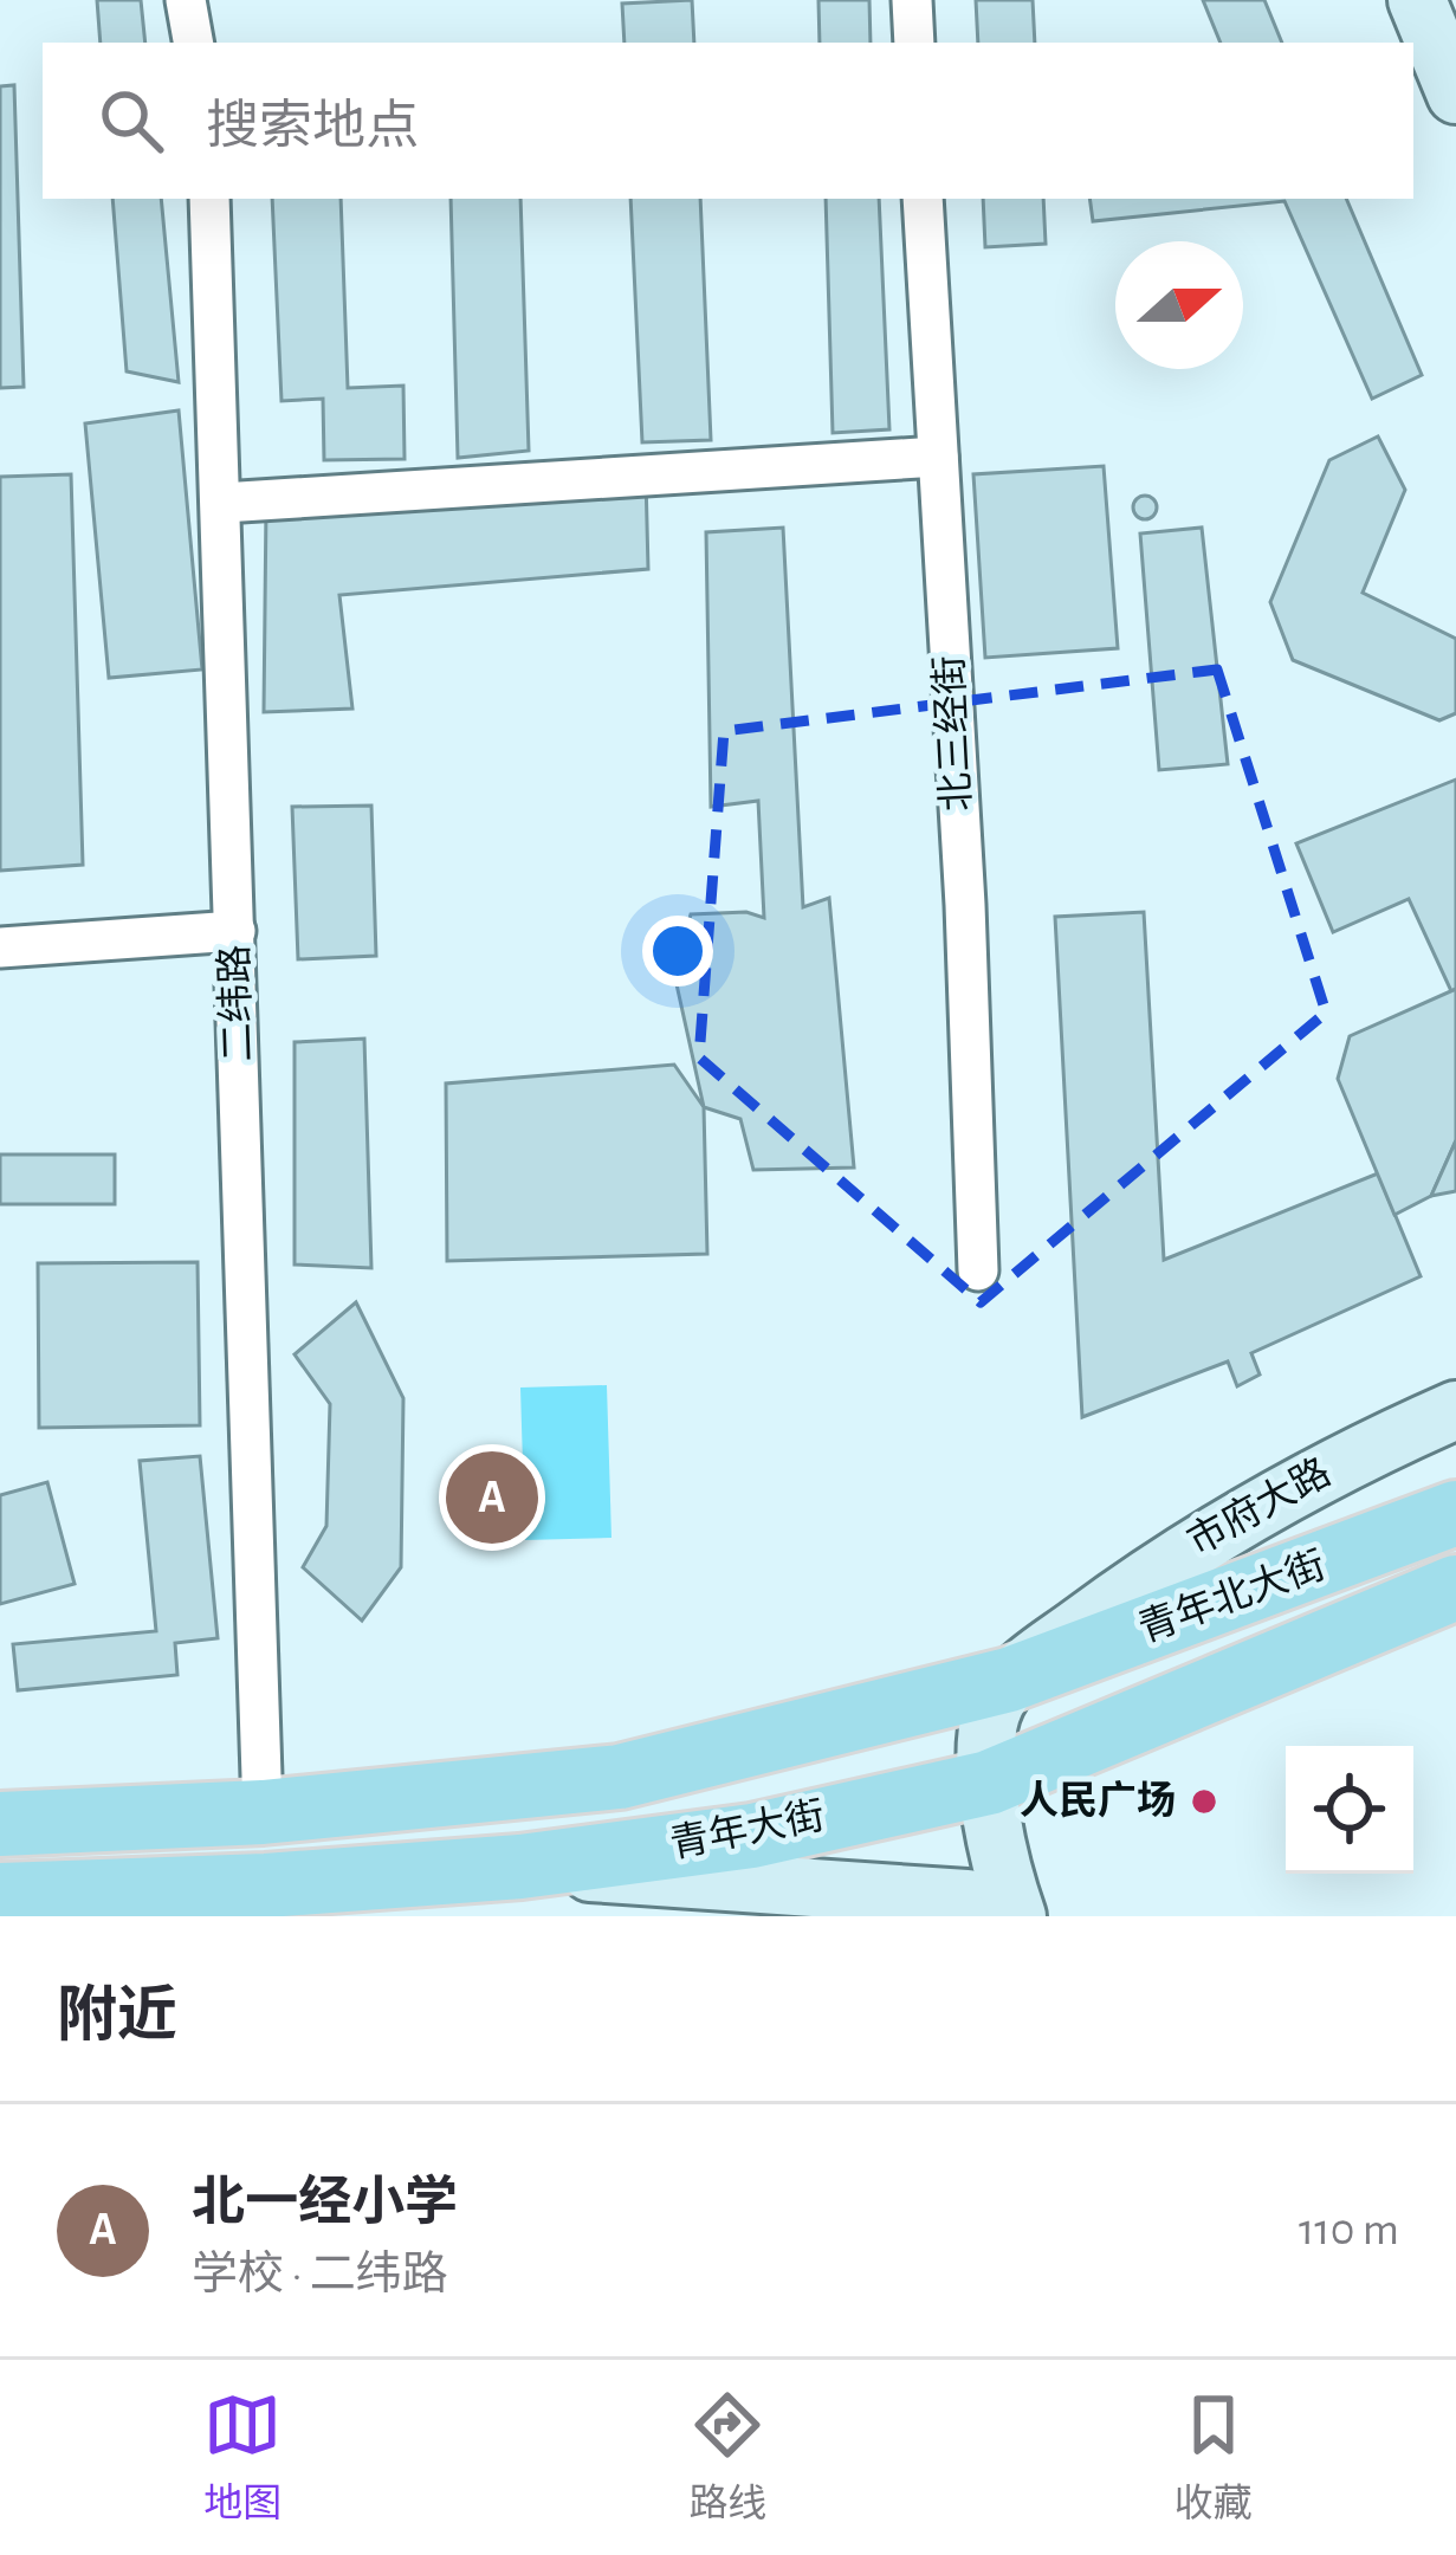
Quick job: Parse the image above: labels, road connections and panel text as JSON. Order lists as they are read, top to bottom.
{
  "streets": {
    "main road": ["市府大路", "青年北大街", "青年大街"],
    "street": ["北三经街", "二纬路"]
  },
  "crossings": [
    ["二纬路", "青年大街"],
    ["市府大路", "青年北大街"],
    ["市府大路", "青年大街"],
    ["青年北大街", "青年大街"]
  ],
  "places": ["人民广场"],
  "north": "right",
  "page": {
    "search": "搜索地点",
    "pins": "A",
    "heading": "附近",
    "list": [
      {
        "mark": "A",
        "name": "北一经小学",
        "note": "学校 · 二纬路",
        "value": "110 m"
      }
    ],
    "nav": ["地图", "路线", "收藏"]
  }
}
